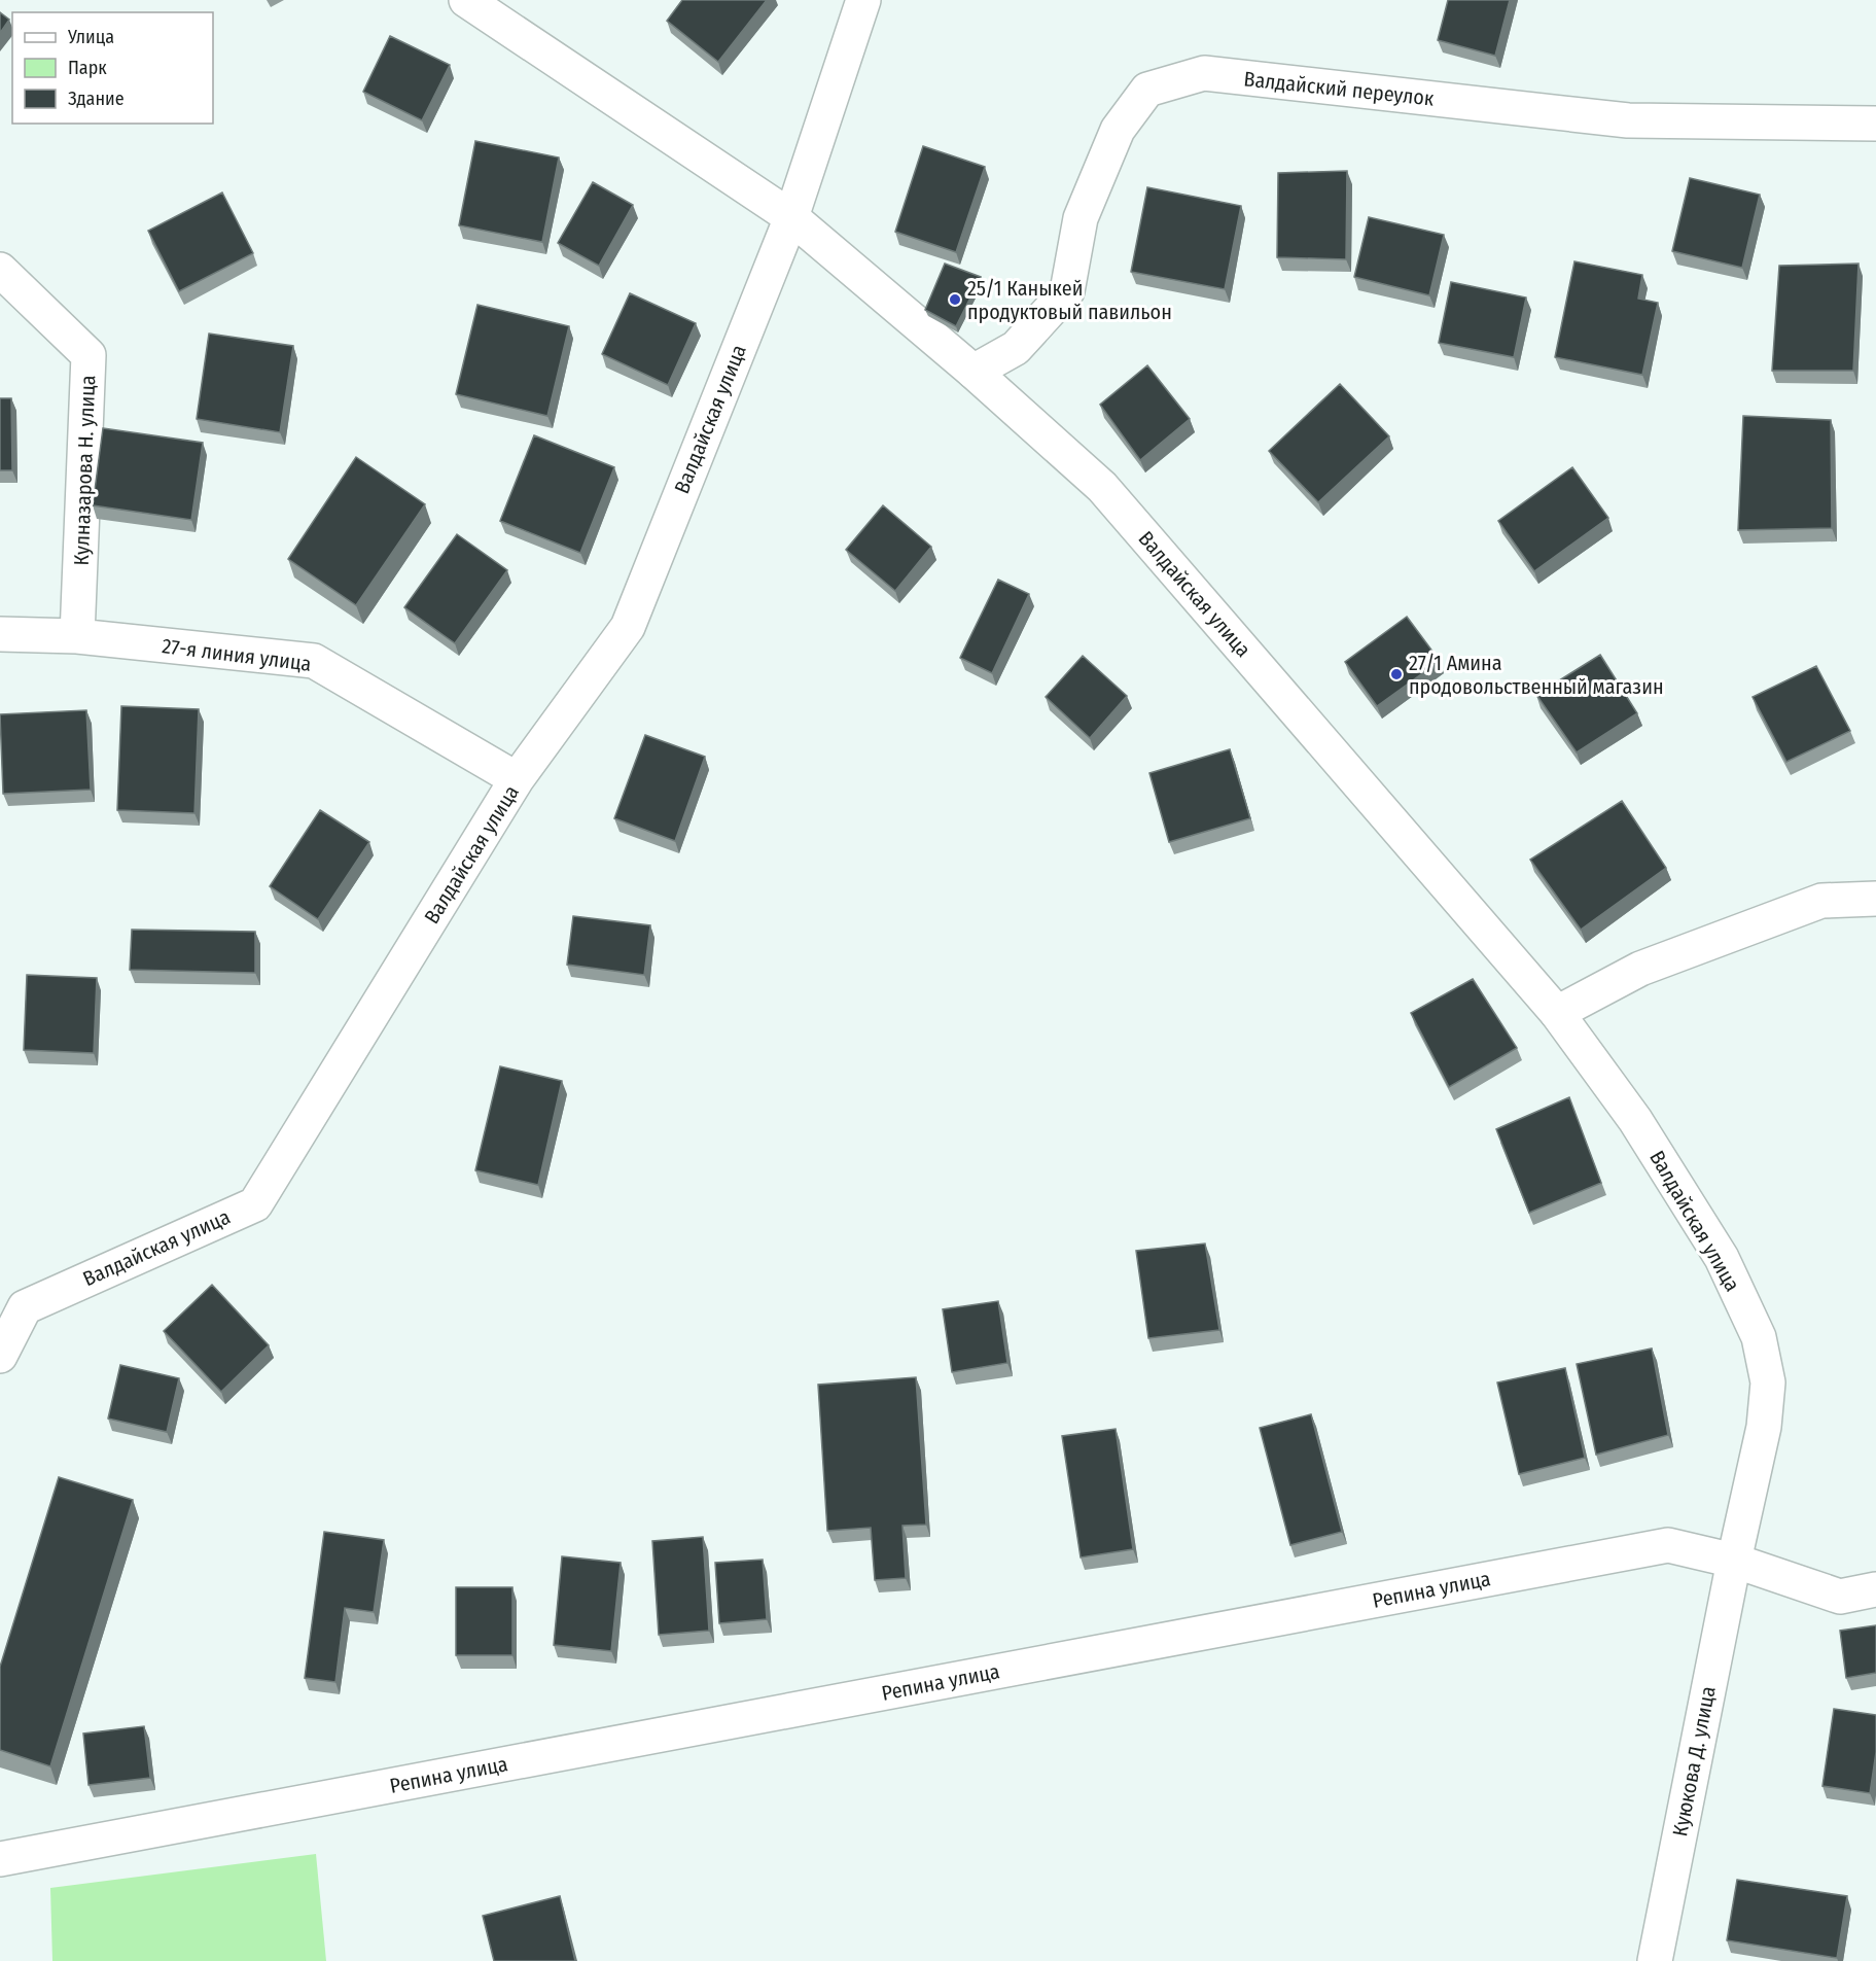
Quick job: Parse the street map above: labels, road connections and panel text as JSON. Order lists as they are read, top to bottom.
{
  "streets": {
    "street": [
      "Валдайский переулок",
      "Валдайская улица",
      "Кулназарова Н. улица",
      "27-я линия улица",
      "Репина улица",
      "Куюкова Д. улица"
    ]
  },
  "crossings": [
    ["Валдайский переулок", "Валдайская улица"],
    ["Валдайская улица", "27-я линия улица"],
    ["Валдайская улица", "Репина улица"],
    ["Валдайская улица", "Куюкова Д. улица"],
    ["Кулназарова Н. улица", "27-я линия улица"],
    ["Репина улица", "Куюкова Д. улица"]
  ],
  "places": ["25/1 Каныкей продуктовый павильон", "27/1 Амина продовольственный магазин"],
  "legend": ["Улица", "Парк", "Здание"]
}
